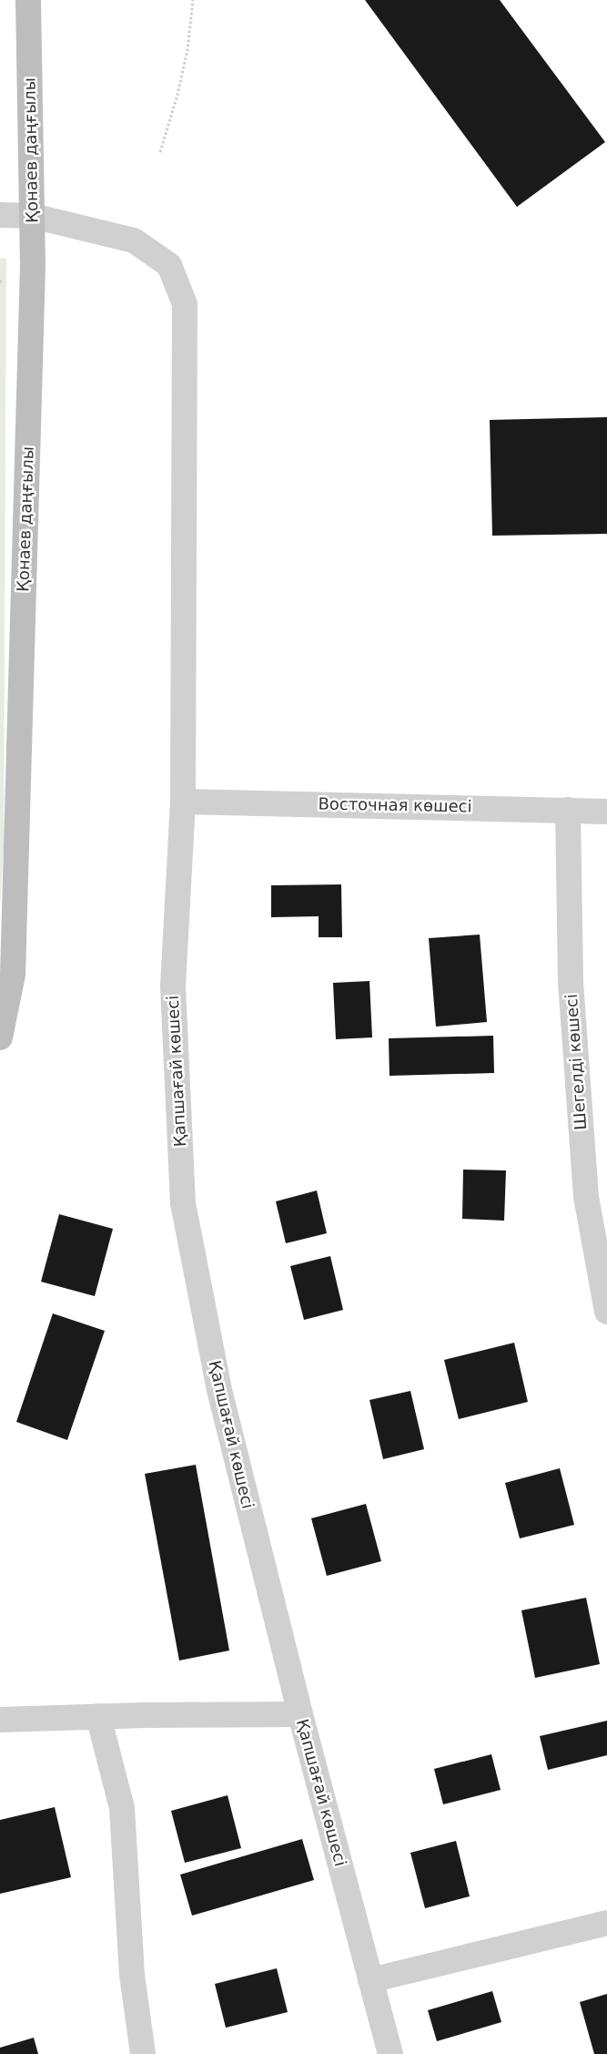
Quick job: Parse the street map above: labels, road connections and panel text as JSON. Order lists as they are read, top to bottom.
{
  "streets": {
    "main road": ["Қонаев даңғылы"],
    "street": ["Восточная көшесі", "Шегелді көшесі", "Қапшағай көшесі"]
  },
  "crossings": [
    ["Қонаев даңғылы", "Қапшағай көшесі"],
    ["Восточная көшесі", "Шегелді көшесі"],
    ["Восточная көшесі", "Қапшағай көшесі"]
  ]
}
